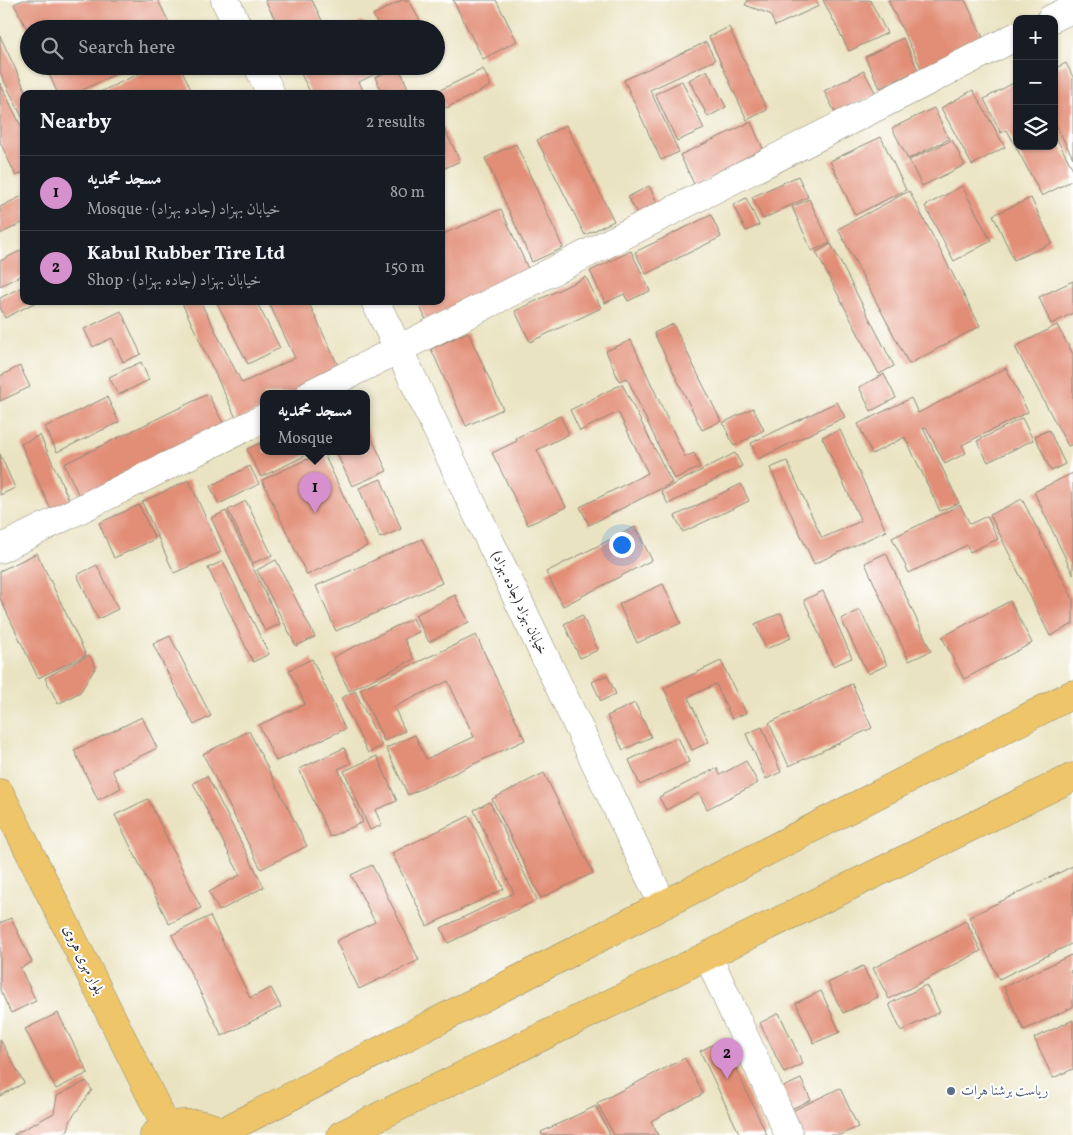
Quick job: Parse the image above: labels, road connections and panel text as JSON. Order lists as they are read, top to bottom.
{
  "streets": {
    "highway": ["بلوار مهری هروی"],
    "street": ["خیابان بهزاد (جاده بهزاد)"]
  },
  "places": ["ریاست برشنا هرات"],
  "page": {
    "map_buttons": ["+", "−"],
    "search": "Search here",
    "heading": ["Nearby", "2 results"],
    "list": [
      {
        "mark": "1",
        "name": "مسجد محمدیه",
        "note": "Mosque · خیابان بهزاد (جاده بهزاد)",
        "value": "80 m"
      },
      {
        "mark": "2",
        "name": "Kabul Rubber Tire Ltd",
        "note": "Shop · خیابان بهزاد (جاده بهزاد)",
        "value": "150 m"
      }
    ],
    "popup": ["مسجد محمدیه", "Mosque"],
    "pins": ["1", "2"]
  }
}
